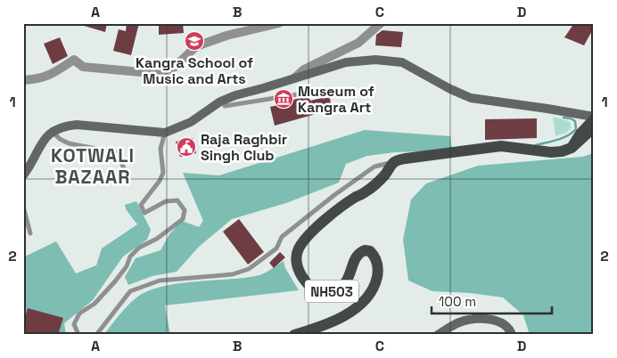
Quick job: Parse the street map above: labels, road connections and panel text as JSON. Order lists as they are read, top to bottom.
{
  "streets": {
    "main road": ["NH503"]
  },
  "districts": ["KOTWALI BAZAAR"],
  "places": {
    "school or university": ["Kangra School of Music and Arts"],
    "museum": ["Museum of Kangra Art"],
    "public building": ["Raja Raghbir Singh Club"]
  },
  "scale_bar": "100 m",
  "grid": {
    "columns": [
      "A",
      "B",
      "C",
      "D"
    ],
    "rows": ["1", "2"]
  }
}
